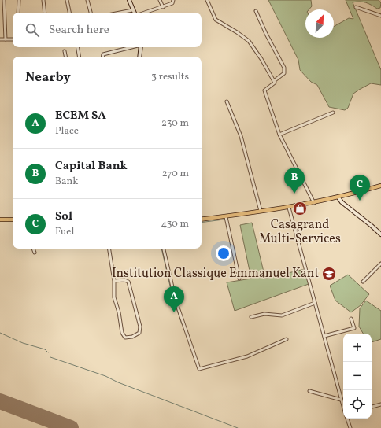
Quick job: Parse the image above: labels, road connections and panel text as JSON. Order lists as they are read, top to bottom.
{
  "places": {
    "shop": ["Casagrand Multi-Services"],
    "school or university": ["Institution Classique Emmanuel Kant"]
  },
  "north": "top right",
  "page": {
    "search": "Search here",
    "heading": ["Nearby", "3 results"],
    "list": [
      {
        "mark": "A",
        "name": "ECEM SA",
        "note": "Place",
        "value": "230 m"
      },
      {
        "mark": "B",
        "name": "Capital Bank",
        "note": "Bank",
        "value": "270 m"
      },
      {
        "mark": "C",
        "name": "Sol",
        "note": "Fuel",
        "value": "430 m"
      }
    ],
    "pins": ["B", "C", "A"],
    "map_buttons": ["+", "−"]
  }
}
